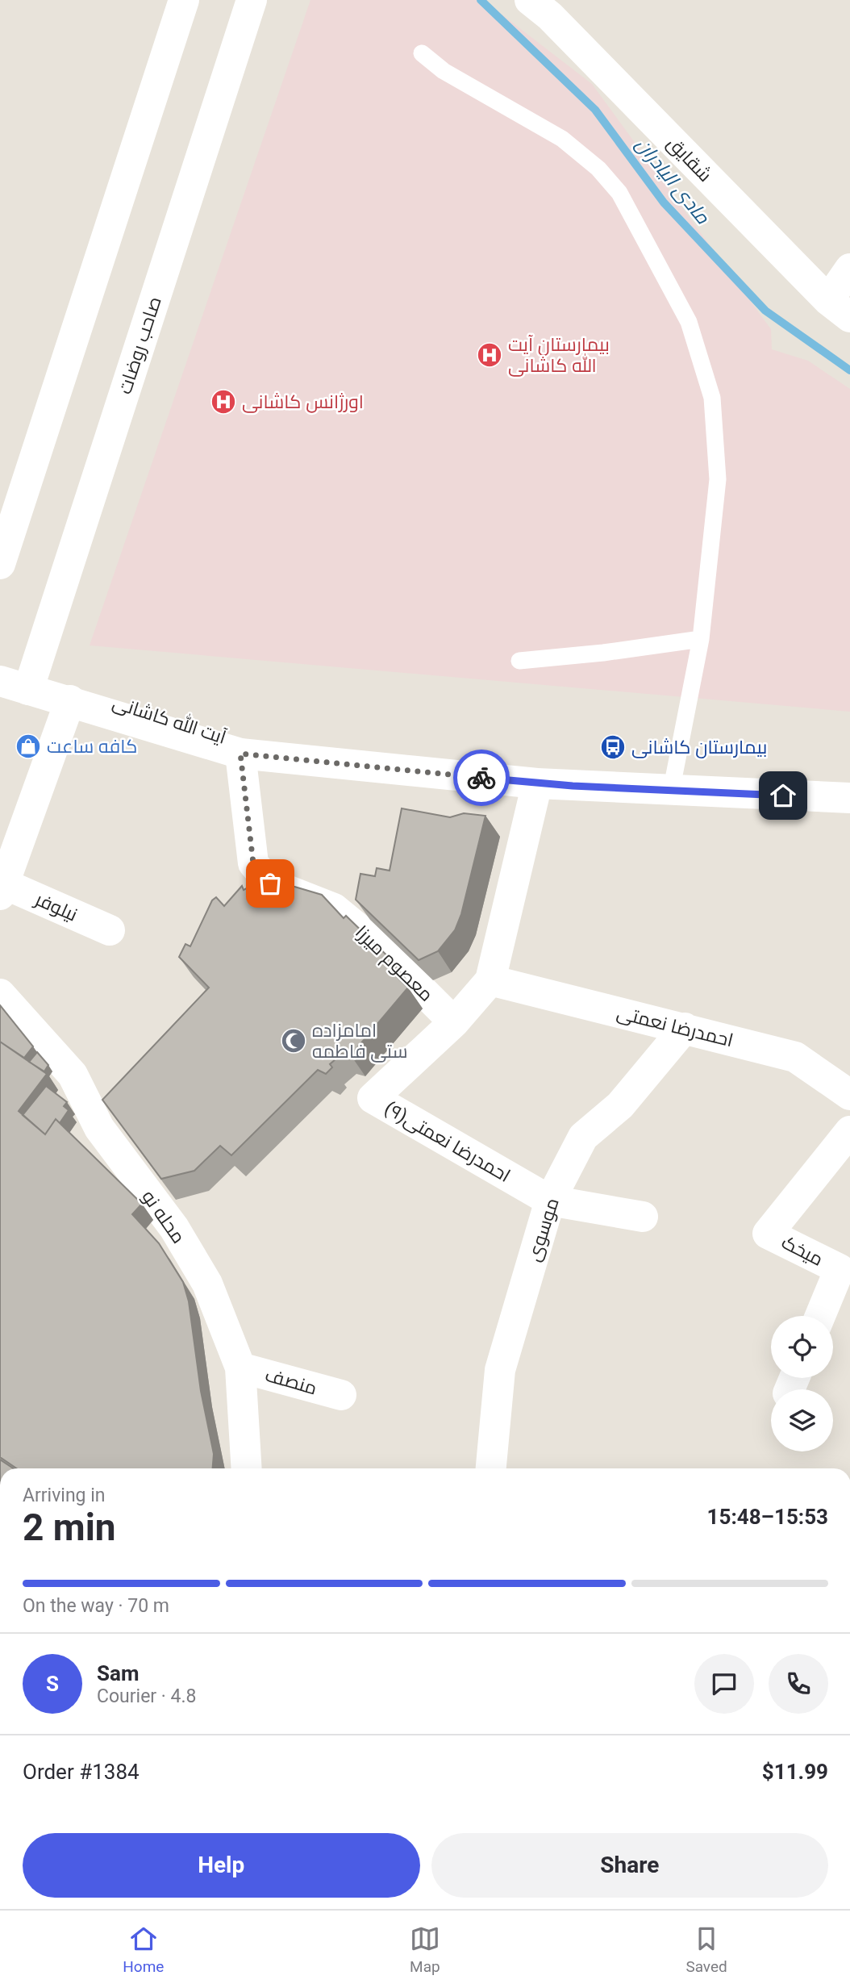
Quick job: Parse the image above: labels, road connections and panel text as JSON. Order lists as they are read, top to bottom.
{
  "streets": {
    "street": [
      "شقایق",
      "صاحب روضات",
      "آیت الله کاشانی",
      "نیلوفر",
      "معصوم میرزا",
      "احمدرضا نعمتی",
      "احمدرضا نعمتی(۹)",
      "محله نو",
      "موسوی",
      "میخک",
      "منصف"
    ]
  },
  "crossings": [
    ["صاحب روضات", "آیت الله کاشانی"],
    ["آیت الله کاشانی", "معصوم میرزا"],
    ["آیت الله کاشانی", "احمدرضا نعمتی(۹)"],
    ["معصوم میرزا", "احمدرضا نعمتی(۹)"],
    ["احمدرضا نعمتی", "احمدرضا نعمتی(۹)"],
    ["احمدرضا نعمتی", "موسوی"],
    ["احمدرضا نعمتی(۹)", "موسوی"],
    ["محله نو", "منصف"]
  ],
  "water": ["مادی الیادران"],
  "places": {
    "hospital": ["بیمارستان آیت الله کاشانی", "اورژانس کاشانی"],
    "shop": ["کافه ساعت"],
    "bus stop": ["بیمارستان کاشانی"],
    "mosque": ["امامزاده ستی فاطمه"]
  },
  "page": {
    "heading": ["2 min", "Arriving in", "15:48–15:53"],
    "panel": [
      "Sam",
      "Courier · 4.8",
      "Order #1384",
      "$11.99"
    ],
    "bar": "On the way · 70 m",
    "round": "S",
    "buttons": ["Help", "Share"],
    "tabs": ["Home", "Map", "Saved"]
  }
}
